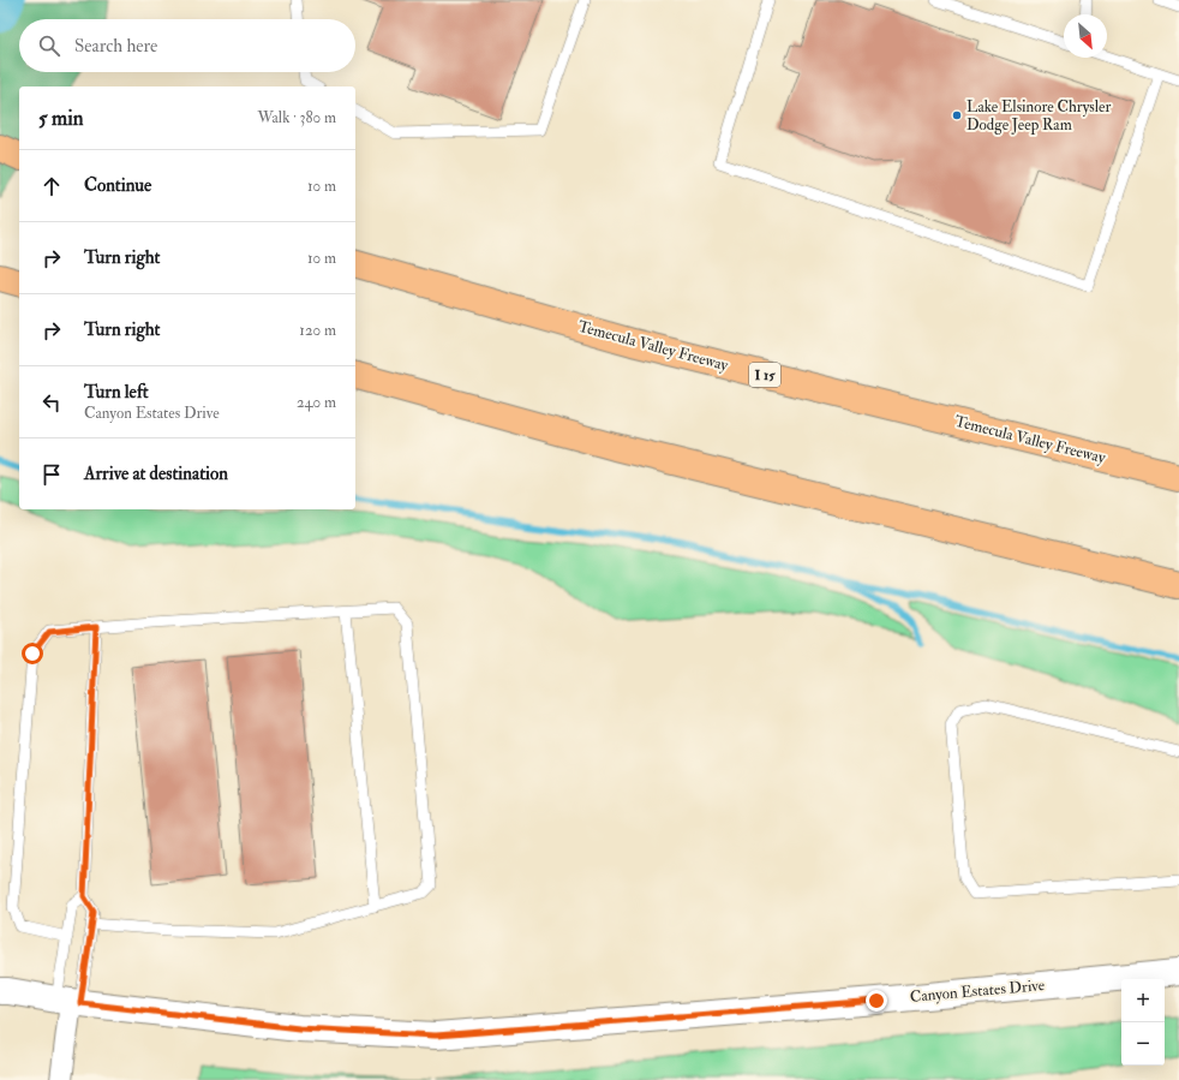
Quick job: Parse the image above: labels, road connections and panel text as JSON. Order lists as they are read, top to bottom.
{
  "streets": {
    "highway": ["Temecula Valley Freeway", "I 15"],
    "street": ["Canyon Estates Drive"]
  },
  "places": ["Lake Elsinore Chrysler Dodge Jeep Ram"],
  "north": "bottom right",
  "page": {
    "search": "Search here",
    "heading": ["5 min", "Walk · 380 m"],
    "list": [
      ["Continue", "10 m"],
      ["Turn right", "10 m"],
      ["Turn right", "120 m"],
      ["Turn left", "Canyon Estates Drive", "240 m"],
      "Arrive at destination"
    ],
    "map_buttons": ["+", "−"]
  }
}
